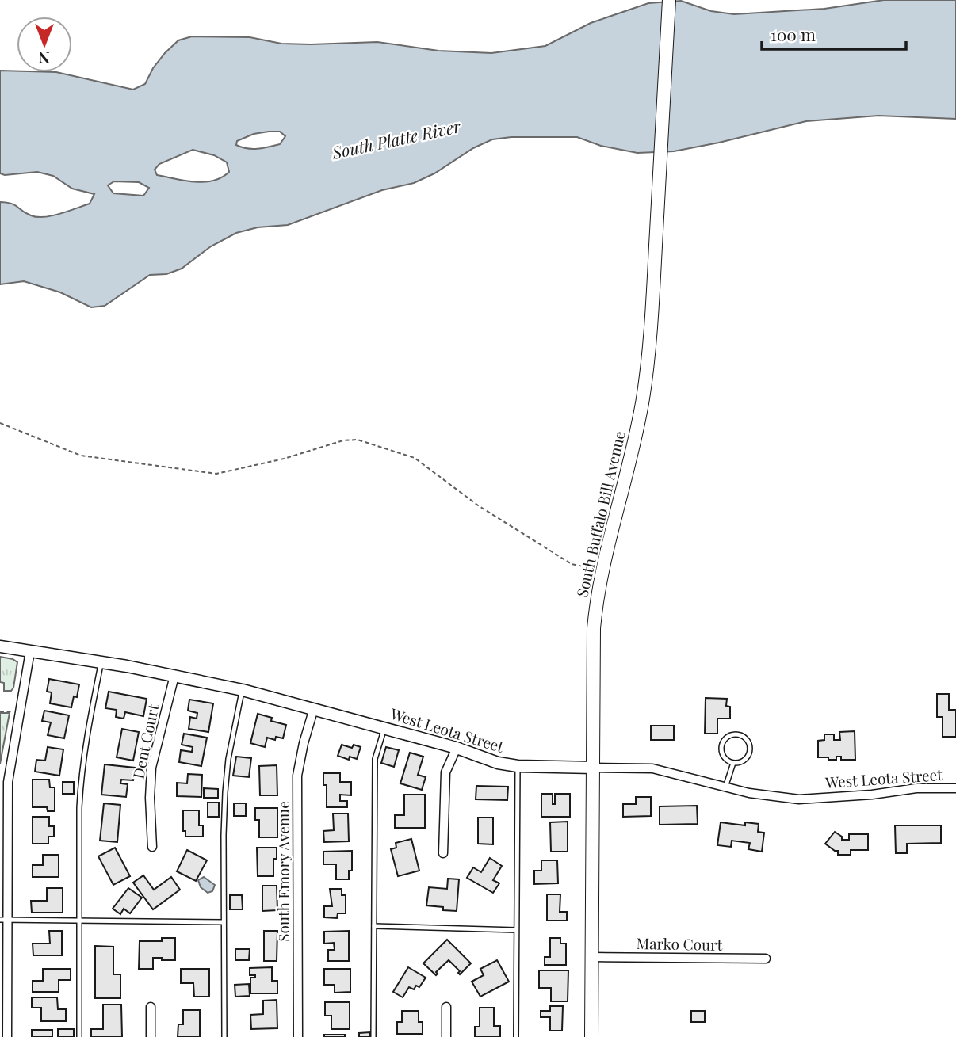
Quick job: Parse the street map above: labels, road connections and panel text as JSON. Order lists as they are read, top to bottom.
{
  "streets": {
    "main road": ["South Buffalo Bill Avenue"],
    "street": [
      "West Leota Street",
      "Dent Court",
      "South Emory Avenue",
      "Marko Court"
    ]
  },
  "crossings": [
    ["South Buffalo Bill Avenue", "West Leota Street"],
    ["South Buffalo Bill Avenue", "Marko Court"],
    ["West Leota Street", "Dent Court"],
    ["West Leota Street", "South Emory Avenue"]
  ],
  "water": ["South Platte River"],
  "scale_bar": "100 m",
  "north": "bottom"
}
